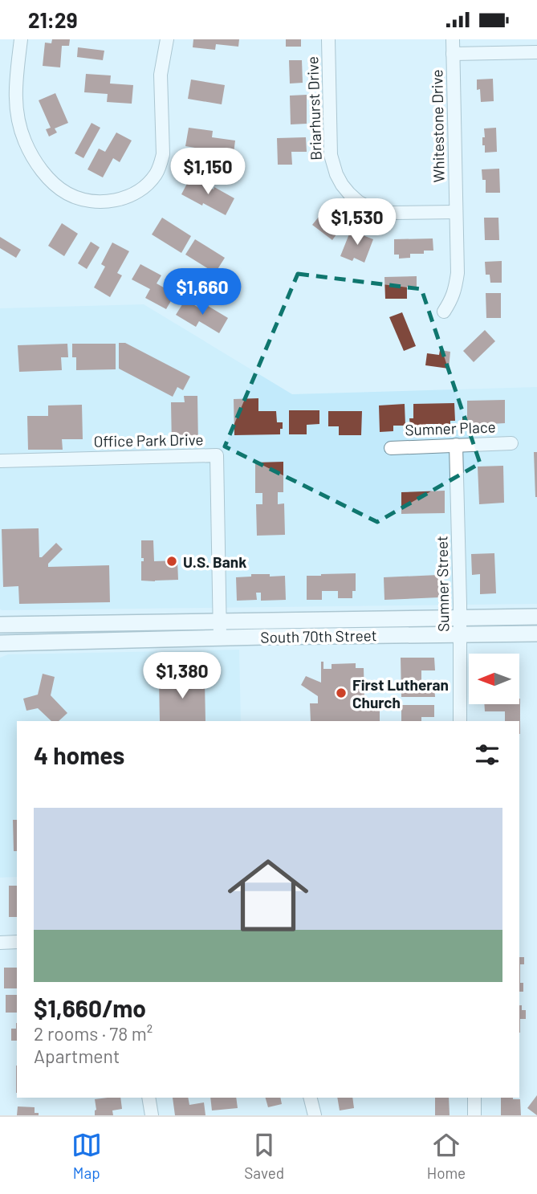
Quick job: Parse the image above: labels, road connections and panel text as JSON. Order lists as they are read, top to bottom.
{
  "streets": {
    "main road": ["South 70th Street"],
    "street": [
      "Briarhurst Drive",
      "Whitestone Drive",
      "Sumner Place",
      "Office Park Drive",
      "Sumner Street"
    ]
  },
  "crossings": [
    ["Briarhurst Drive", "Whitestone Drive"],
    ["Sumner Place", "Sumner Street"],
    ["Office Park Drive", "South 70th Street"],
    ["Sumner Street", "South 70th Street"]
  ],
  "places": ["U.S. Bank", "First Lutheran Church"],
  "north": "left",
  "page": {
    "status": "21:29",
    "price": [
      "$1,150",
      "$1,530",
      "$1,660",
      "$1,380"
    ],
    "heading": "4 homes",
    "list": [
      {
        "name": "$1,660/mo",
        "note": "2 rooms · 78 m² · Apartment"
      }
    ],
    "tabs": ["Map", "Saved", "Home"]
  }
}
